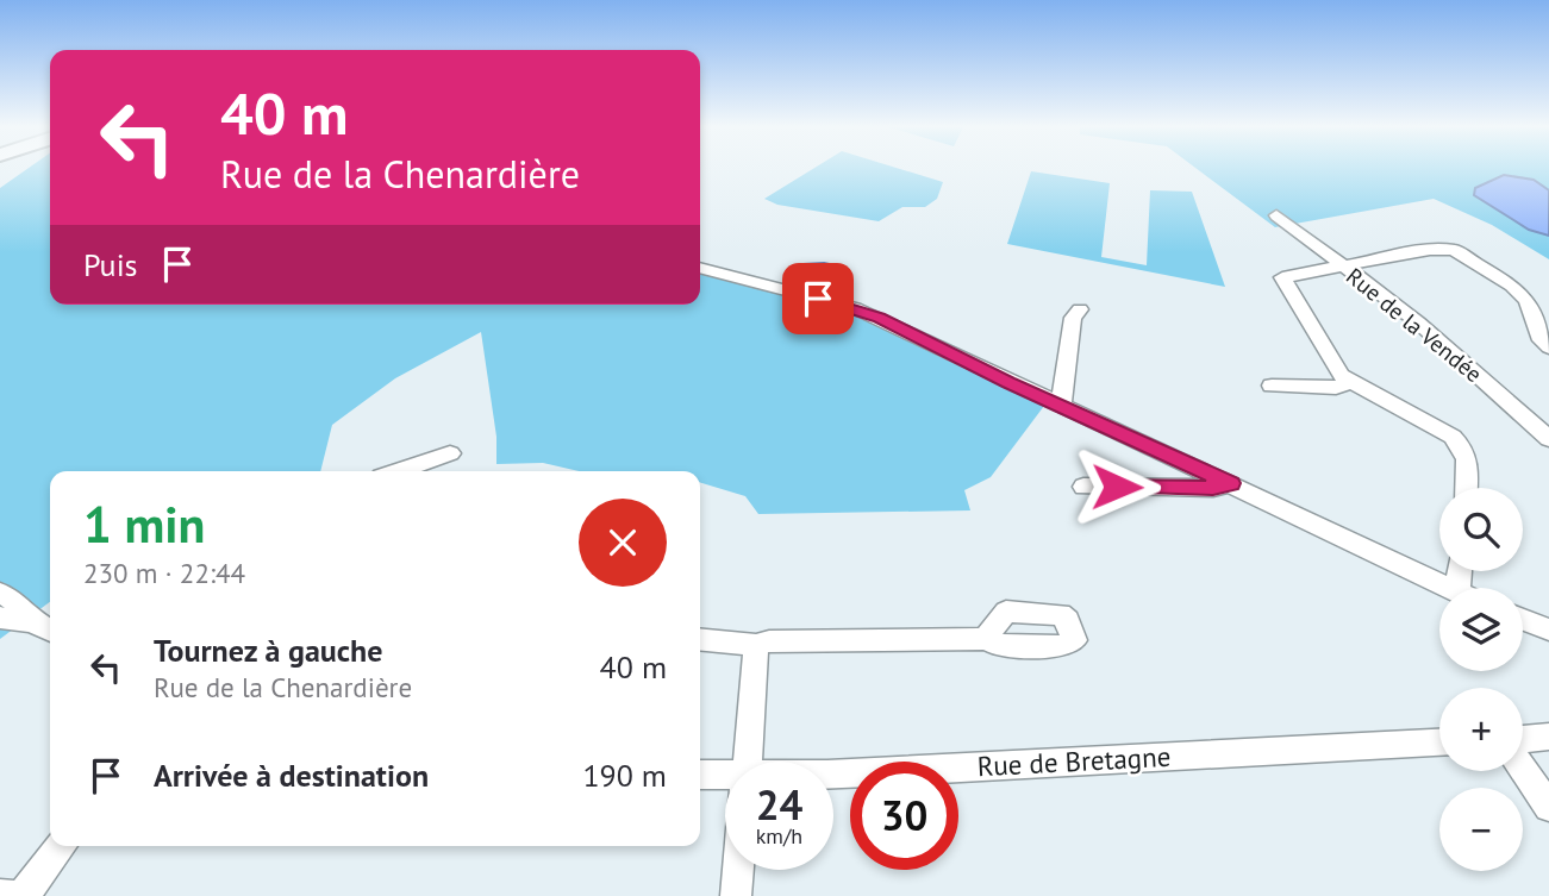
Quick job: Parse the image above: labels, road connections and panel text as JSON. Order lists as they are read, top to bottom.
{
  "streets": {
    "street": ["Rue de la Vendée", "Rue de Bretagne"]
  },
  "page": {
    "turn": ["40 m", "Rue de la Chenardière"],
    "then": "Puis",
    "heading": ["1 min", "230 m · 22:44"],
    "map_buttons": ["+", "−"],
    "list": [
      {
        "name": "Tournez à gauche",
        "note": "Rue de la Chenardière",
        "value": "40 m"
      },
      {
        "name": "Arrivée à destination",
        "value": "190 m"
      }
    ],
    "speed": "24 km/h",
    "limit": "30"
  }
}
